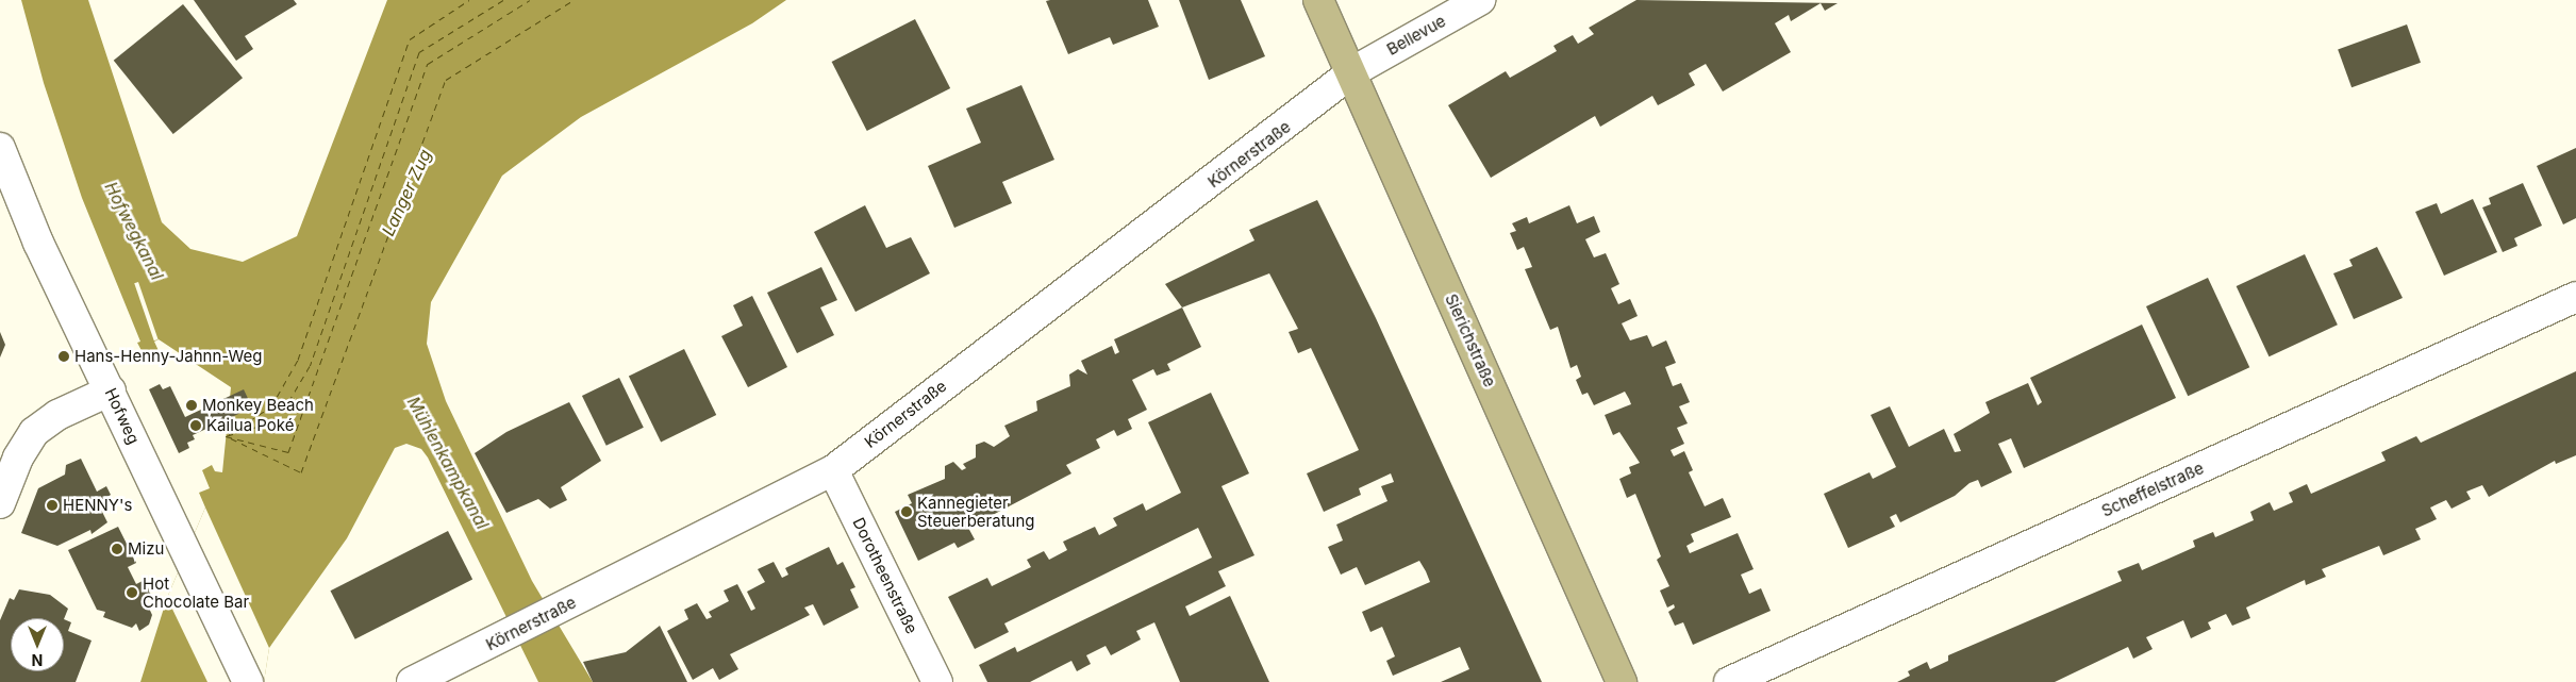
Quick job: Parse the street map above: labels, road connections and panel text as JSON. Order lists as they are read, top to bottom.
{
  "streets": {
    "main road": ["Sierichstraße"],
    "street": [
      "Bellevue",
      "Körnerstraße",
      "Hofweg",
      "Scheffelstraße",
      "Dorotheenstraße"
    ]
  },
  "crossings": [
    ["Bellevue", "Körnerstraße"],
    ["Bellevue", "Sierichstraße"],
    ["Körnerstraße", "Sierichstraße"],
    ["Körnerstraße", "Dorotheenstraße"]
  ],
  "water": ["Langer Zug", "Hofwegkanal", "Mühlenkampkanal"],
  "places": [
    "Hans-Henny-Jahnn-Weg",
    "Monkey Beach",
    "Kailua Poké",
    "HENNY's",
    "Kannegieter Steuerberatung",
    "Mizu",
    "Hot Chocolate Bar"
  ],
  "north": "bottom"
}
